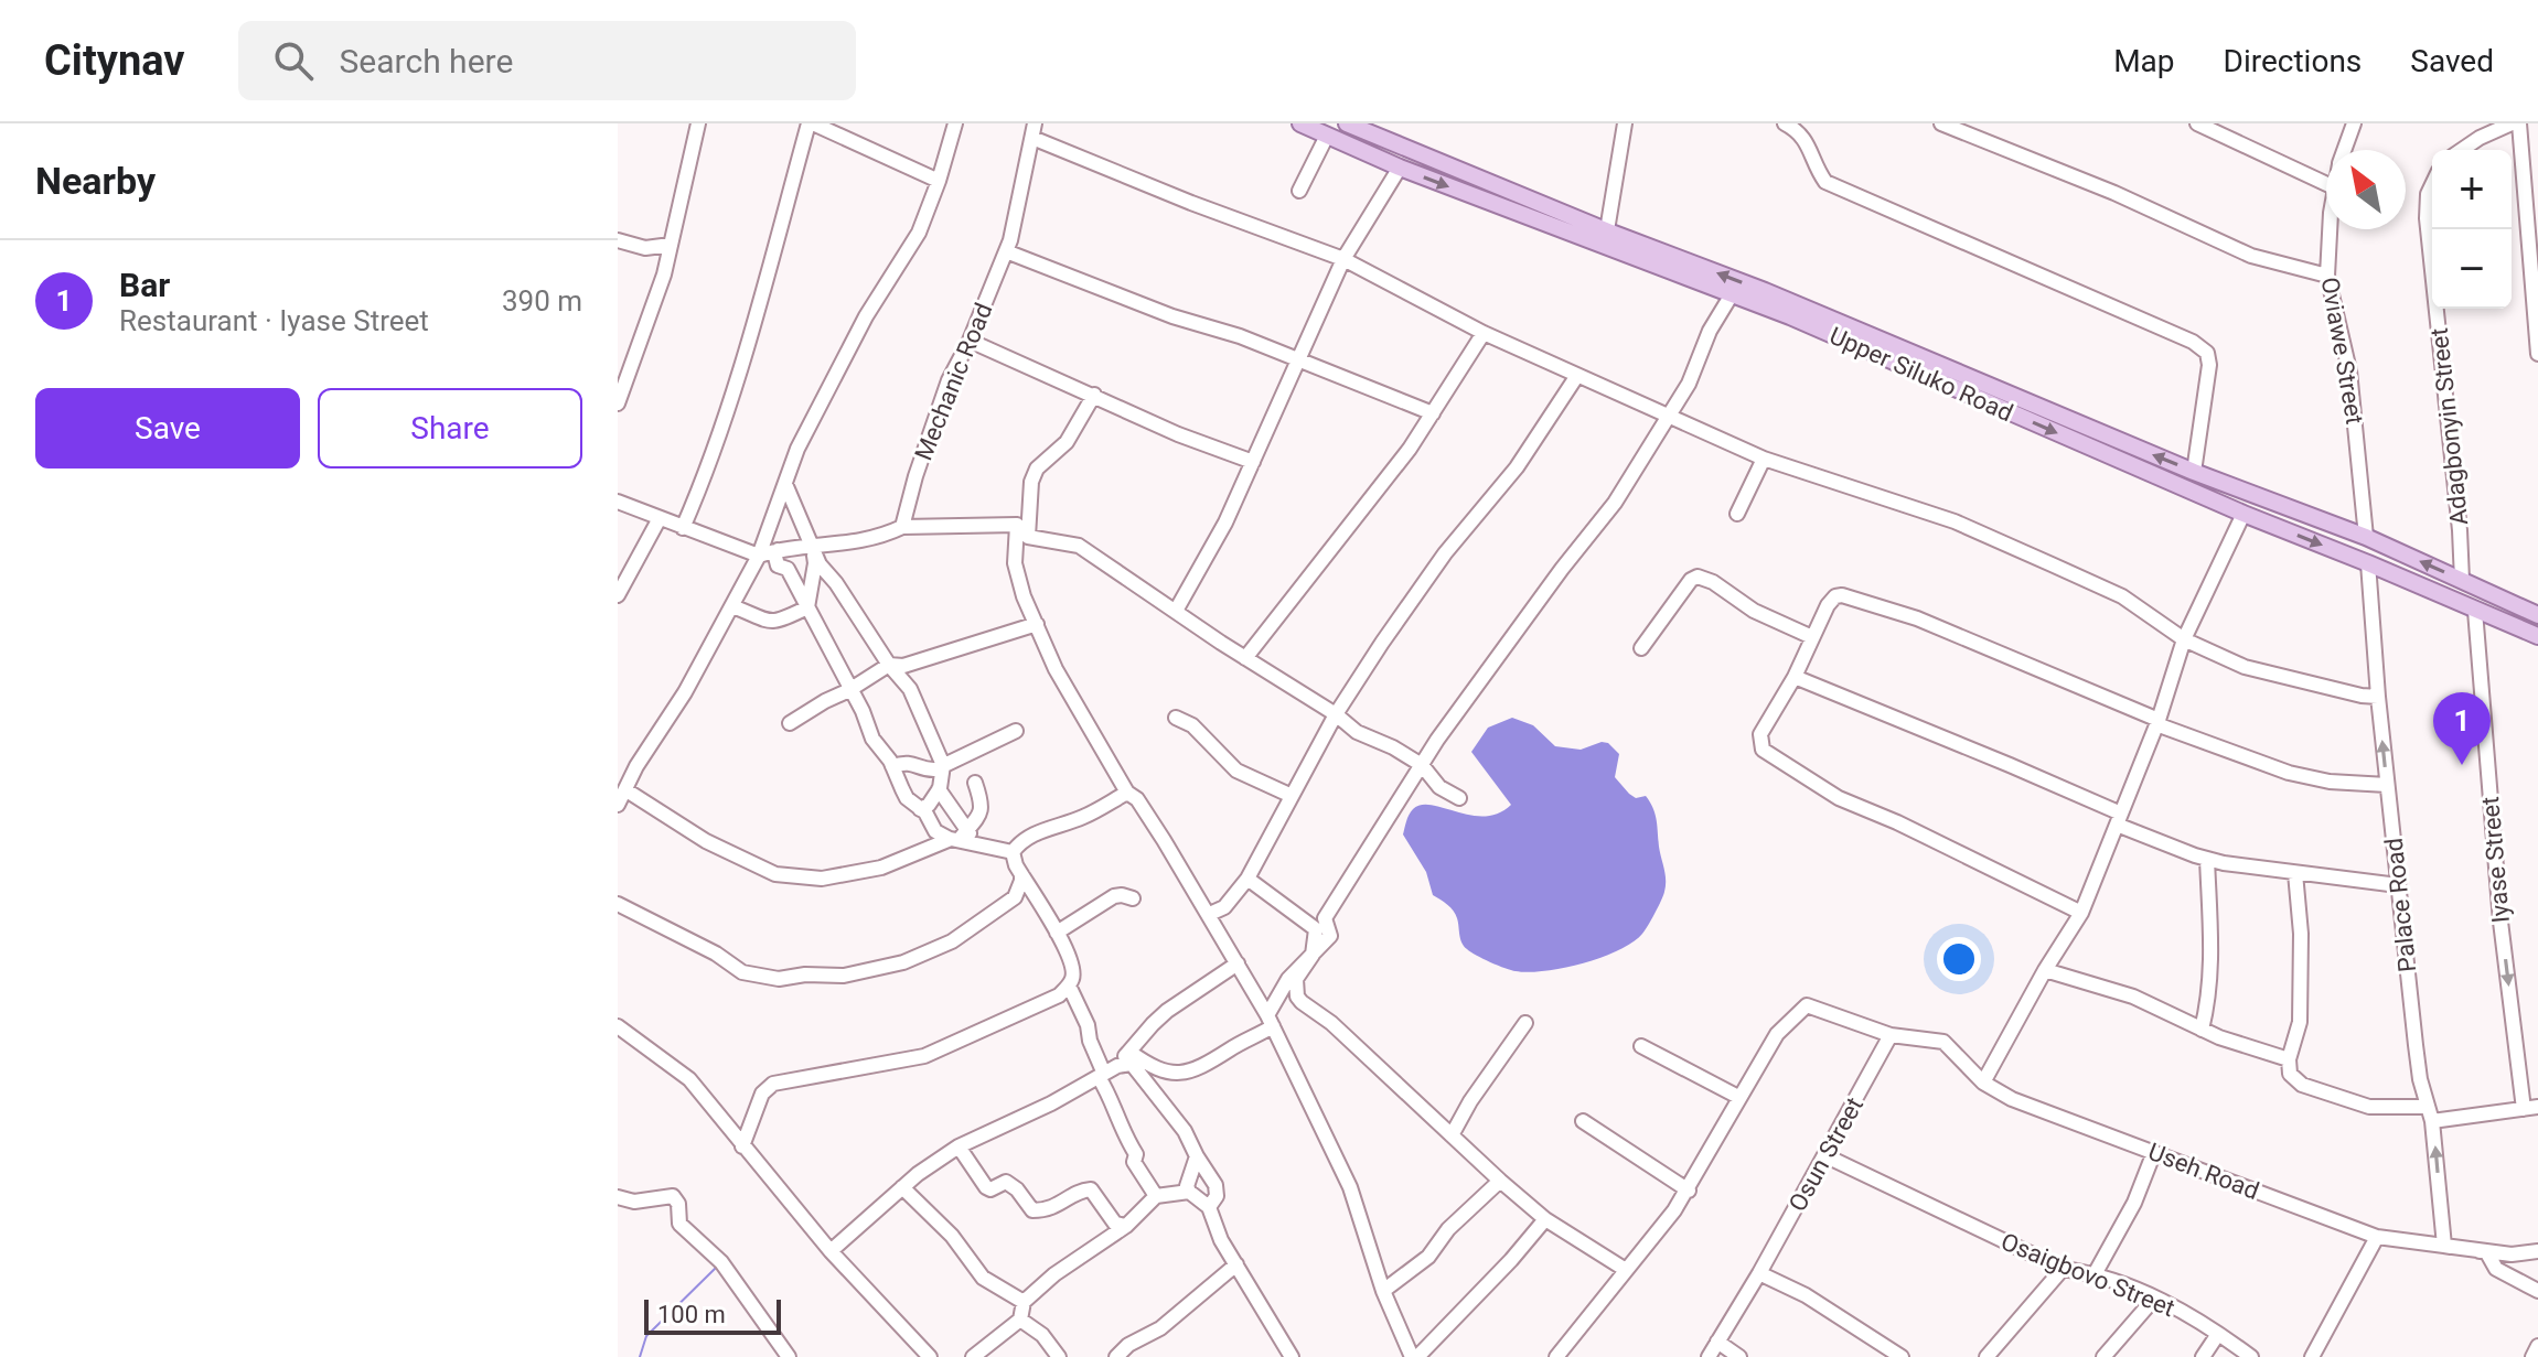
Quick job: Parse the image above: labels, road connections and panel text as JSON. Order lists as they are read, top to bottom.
{
  "streets": {
    "main road": ["Upper Siluko Road"],
    "street": [
      "Oviawe Street",
      "Mechanic Road",
      "Adagbonyin Street",
      "Iyase Street",
      "Palace Road",
      "Osun Street",
      "Useh Road",
      "Osaigbovo Street"
    ]
  },
  "crossings": [
    ["Oviawe Street", "Upper Siluko Road"],
    ["Upper Siluko Road", "Adagbonyin Street"],
    ["Upper Siluko Road", "Iyase Street"],
    ["Upper Siluko Road", "Palace Road"],
    ["Palace Road", "Useh Road"],
    ["Osun Street", "Useh Road"],
    ["Osun Street", "Osaigbovo Street"]
  ],
  "one_way": ["Iyase Street"],
  "scale_bar": "100 m",
  "north": "top left",
  "page": {
    "header": "Citynav",
    "search": "Search here",
    "nav": ["Map", "Directions", "Saved"],
    "heading": "Nearby",
    "map_buttons": ["+", "−"],
    "list": [
      {
        "mark": "1",
        "name": "Bar",
        "note": "Restaurant · Iyase Street",
        "value": "390 m"
      }
    ],
    "buttons": ["Save", "Share"],
    "pins": "1",
    "scale": "100 m"
  }
}
